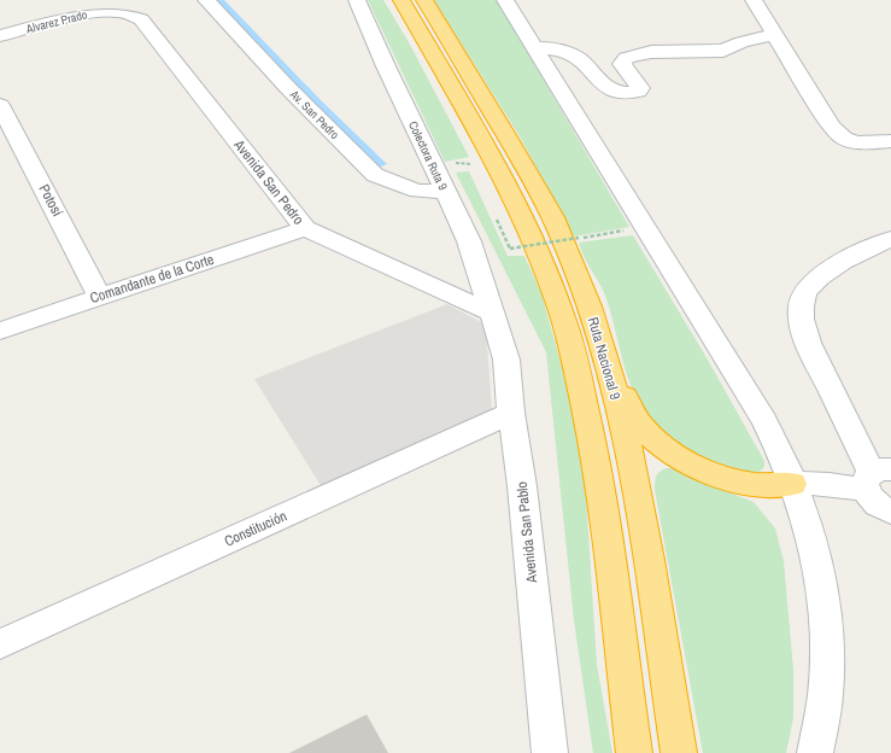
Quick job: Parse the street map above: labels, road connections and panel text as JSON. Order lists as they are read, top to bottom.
{
  "streets": {
    "highway": ["Ruta Nacional 9"],
    "street": [
      "Alvarez Prado",
      "Av. San Pedro",
      "Colectora Ruta 9",
      "Avenida San Pedro",
      "Potosí",
      "Comandante de la Corte",
      "Constitución",
      "Avenida San Pablo"
    ]
  },
  "crossings": [
    ["Alvarez Prado", "Avenida San Pedro"],
    ["Av. San Pedro", "Colectora Ruta 9"],
    ["Colectora Ruta 9", "Avenida San Pedro"],
    ["Colectora Ruta 9", "Avenida San Pablo"],
    ["Avenida San Pedro", "Comandante de la Corte"],
    ["Avenida San Pedro", "Avenida San Pablo"],
    ["Potosí", "Comandante de la Corte"],
    ["Constitución", "Avenida San Pablo"]
  ]
}
